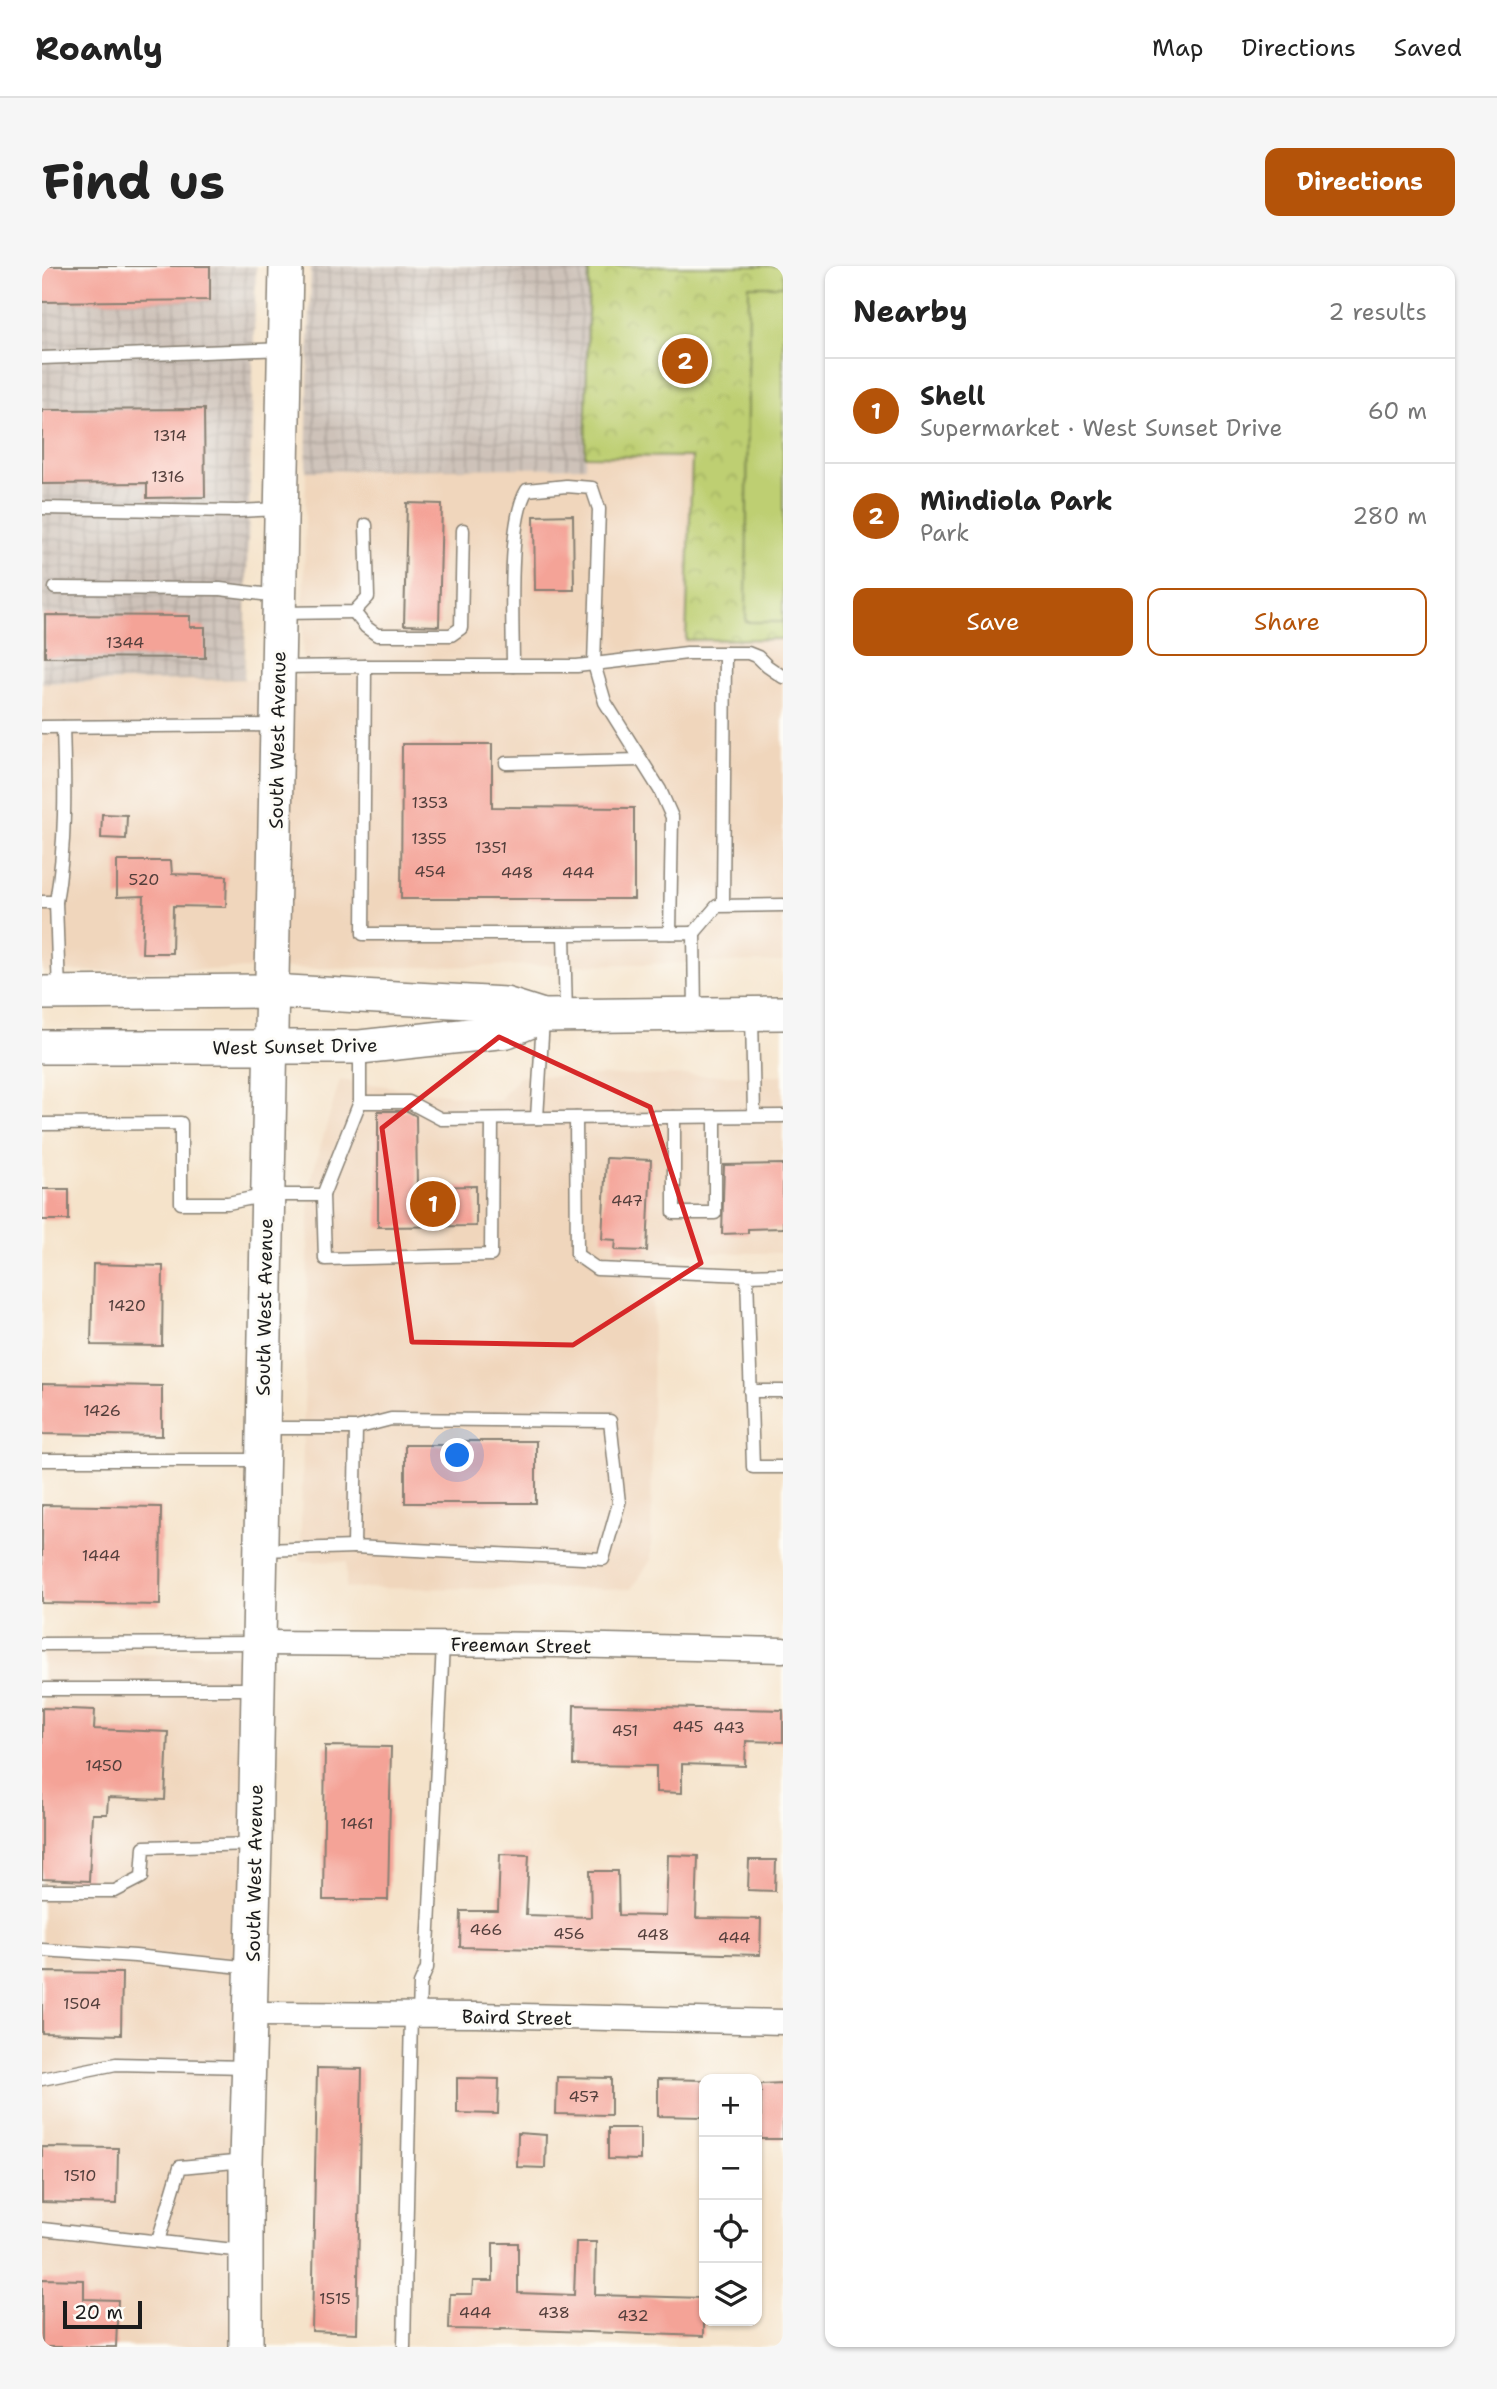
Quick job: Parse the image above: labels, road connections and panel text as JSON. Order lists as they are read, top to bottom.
{
  "streets": {
    "street": [
      "South West Avenue",
      "West Sunset Drive",
      "Freeman Street",
      "Baird Street"
    ]
  },
  "crossings": [
    ["South West Avenue", "West Sunset Drive"],
    ["South West Avenue", "Freeman Street"],
    ["South West Avenue", "Baird Street"]
  ],
  "house_numbers": [
    "1314",
    "1316",
    "1344",
    "1353",
    "1355",
    "1351",
    "454",
    "448",
    "444",
    "520",
    "447",
    "1420",
    "1426",
    "1444",
    "445",
    "443",
    "451",
    "1450",
    "1461",
    "466",
    "456",
    "448",
    "444",
    "1504",
    "457",
    "1510",
    "1515",
    "444",
    "438",
    "432"
  ],
  "scale_bar": "20 m",
  "page": {
    "header": "Roamly",
    "nav": ["Map", "Directions", "Saved"],
    "buttons": [
      "Directions",
      ["Save", "Share"]
    ],
    "title": "Find us",
    "heading": ["Nearby", "2 results"],
    "pins": ["2", "1"],
    "list": [
      {
        "mark": "1",
        "name": "Shell",
        "note": "Supermarket · West Sunset Drive",
        "value": "60 m"
      },
      {
        "mark": "2",
        "name": "Mindiola Park",
        "note": "Park",
        "value": "280 m"
      }
    ],
    "map_buttons": ["+", "−"],
    "scale": "20 m"
  }
}
